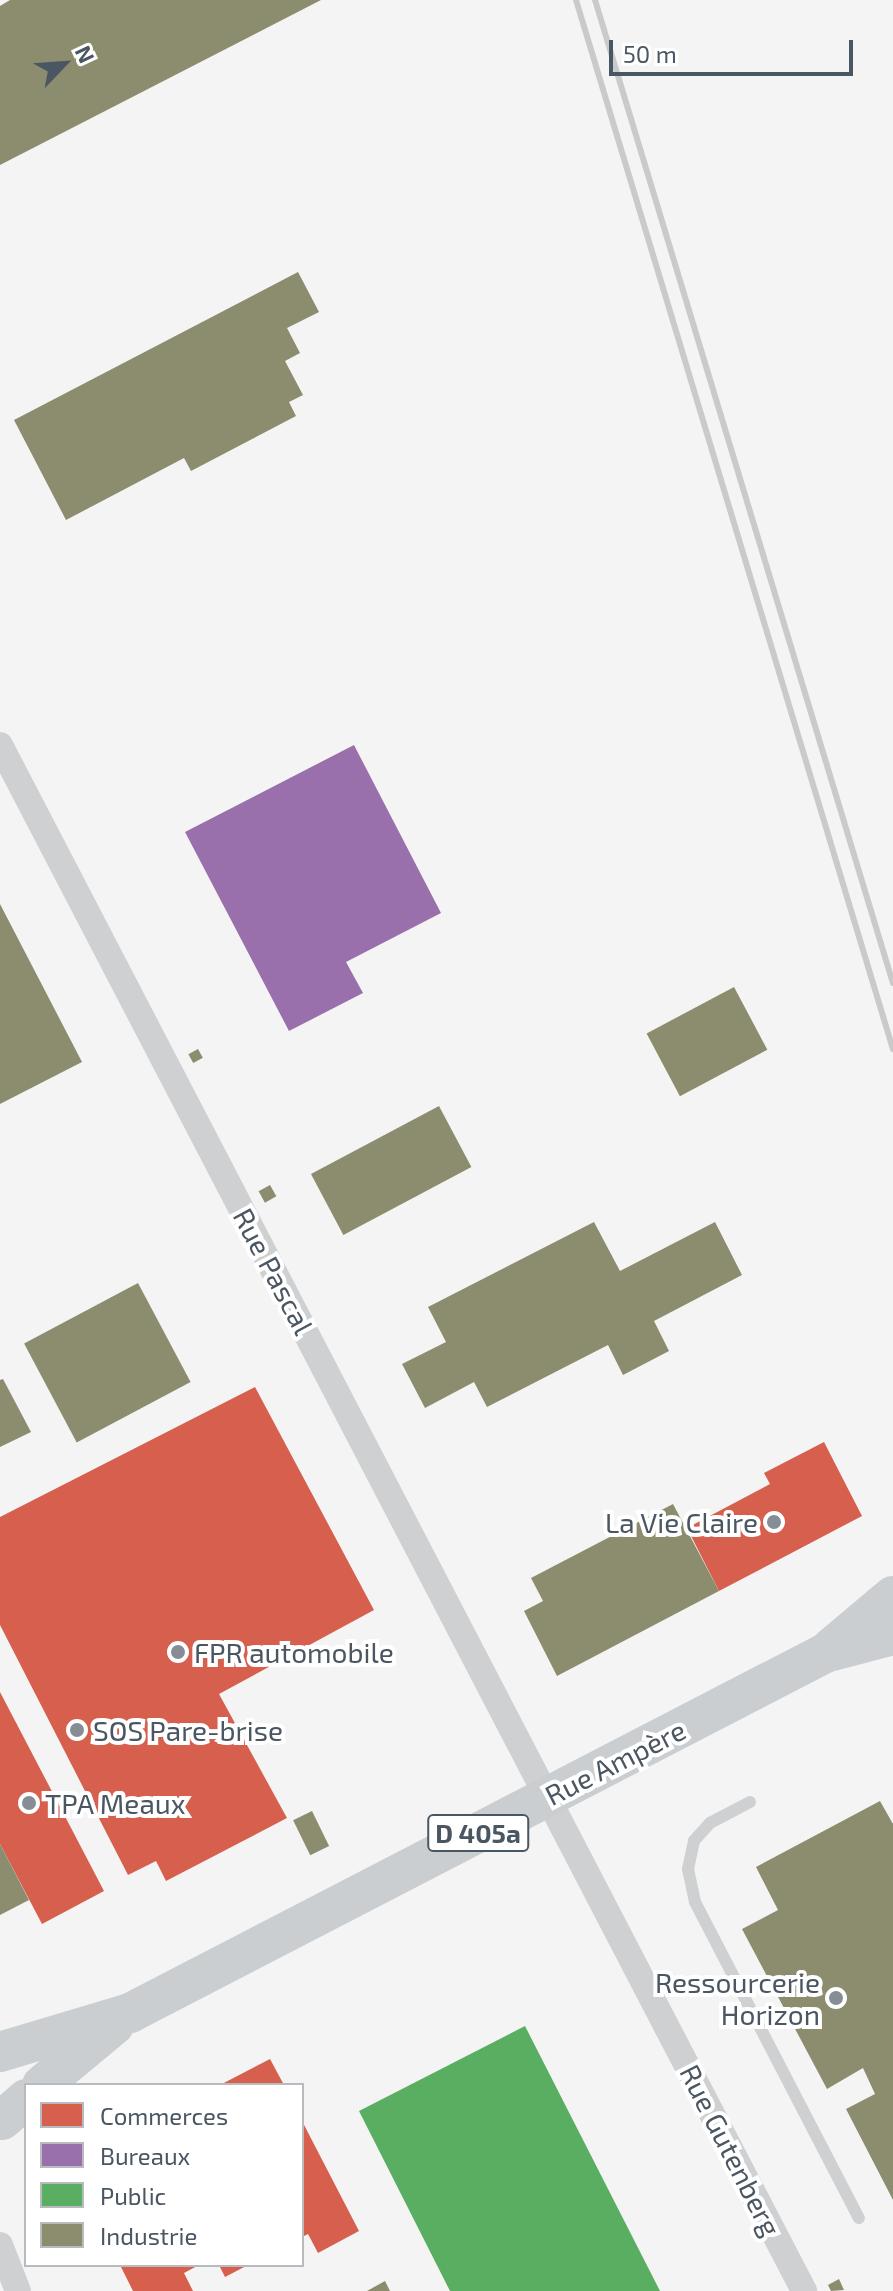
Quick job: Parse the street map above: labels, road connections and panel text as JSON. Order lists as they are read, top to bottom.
{
  "streets": {
    "main road": ["Rue Ampère", "D 405a"],
    "street": ["Rue Pascal", "Rue Gutenberg"]
  },
  "crossings": [
    ["Rue Pascal", "Rue Ampère"],
    ["Rue Pascal", "Rue Gutenberg"],
    ["Rue Ampère", "Rue Gutenberg"]
  ],
  "places": [
    "La Vie Claire",
    "FPR automobile",
    "SOS Pare-brise",
    "TPA Meaux",
    "Ressourcerie Horizon"
  ],
  "legend": [
    "Commerces",
    "Bureaux",
    "Public",
    "Industrie"
  ],
  "scale_bar": "50 m",
  "north": "top right"
}
